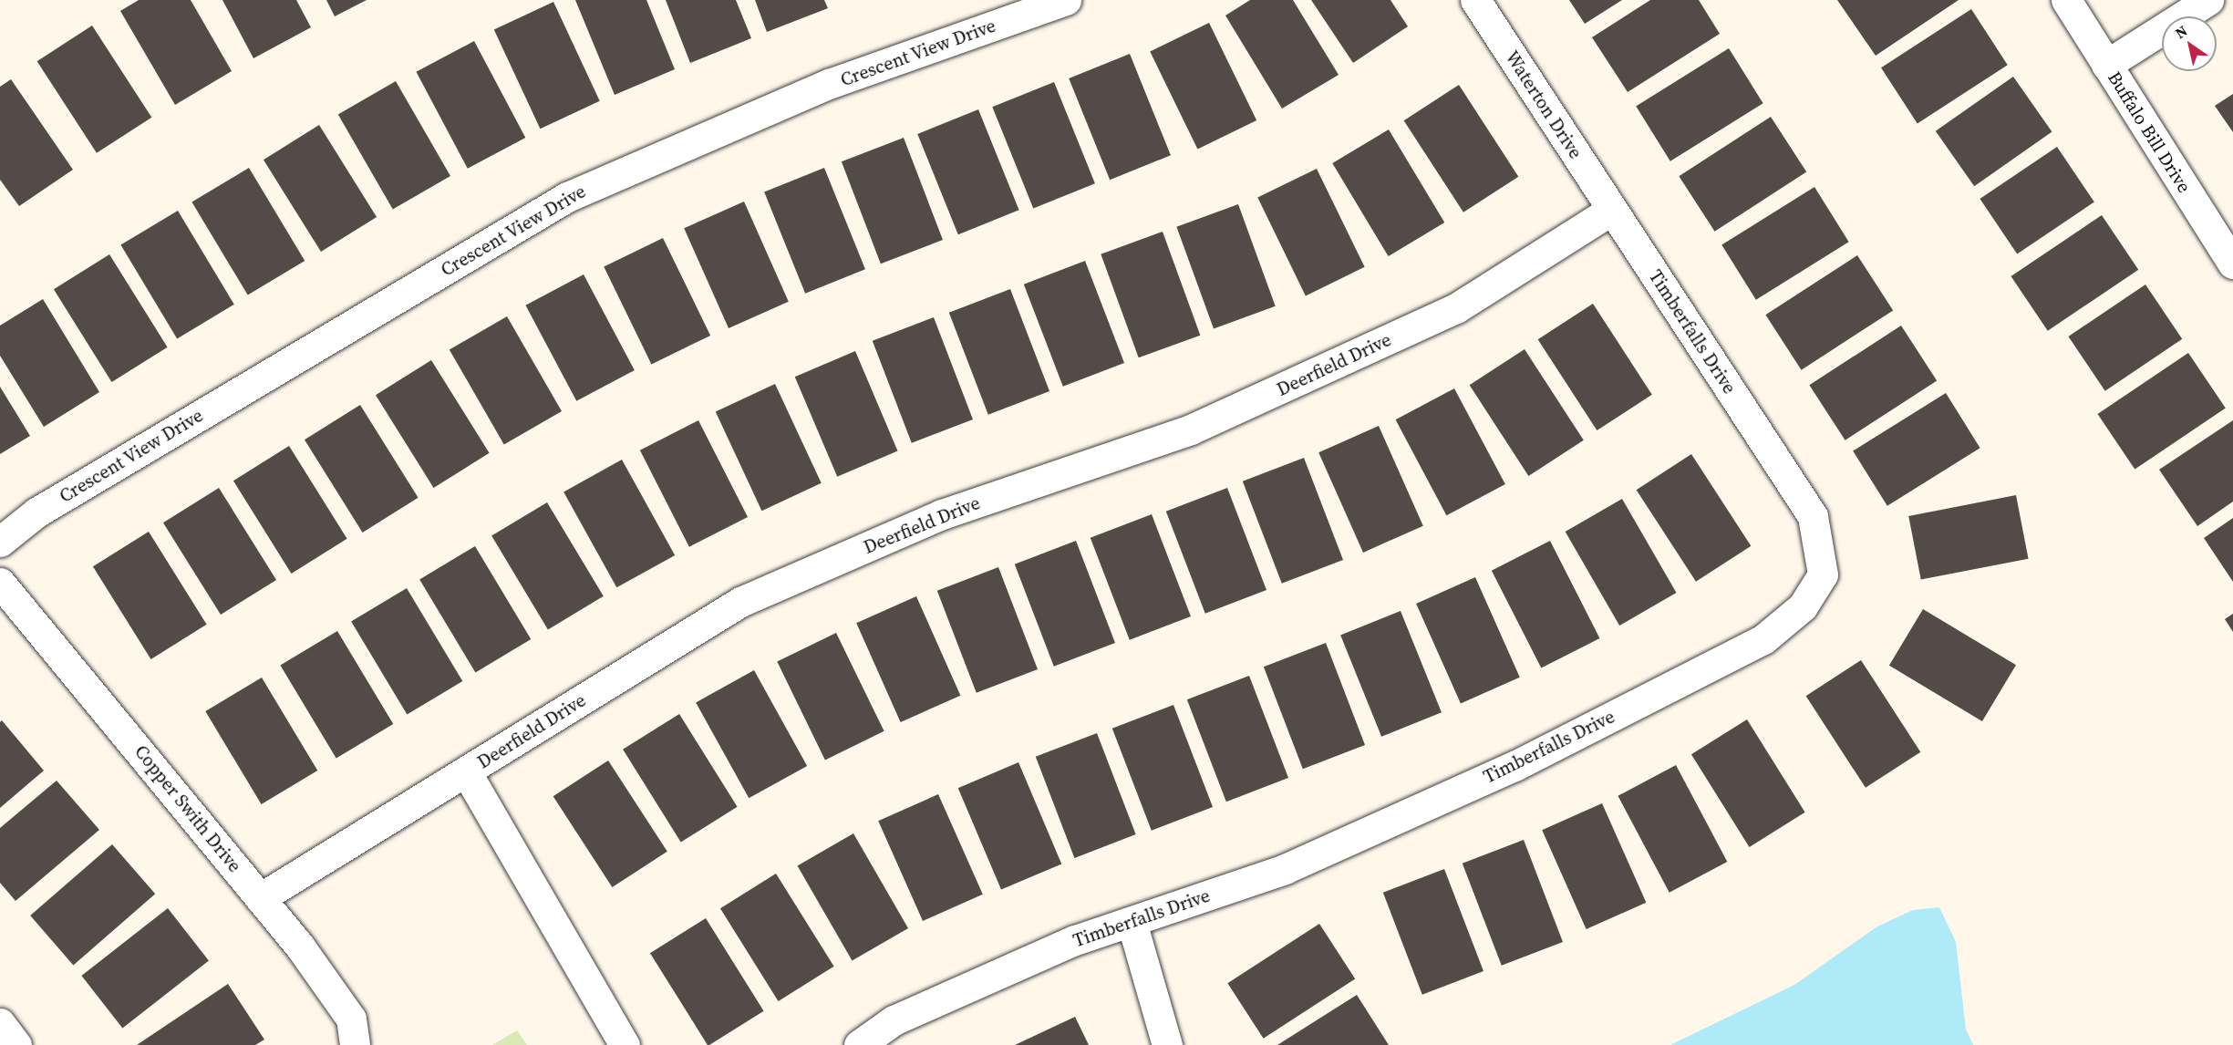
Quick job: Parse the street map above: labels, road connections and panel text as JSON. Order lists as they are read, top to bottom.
{
  "streets": {
    "street": [
      "Crescent View Drive",
      "Waterton Drive",
      "Buffalo Bill Drive",
      "Timberfalls Drive",
      "Deerfield Drive",
      "Copper Swith Drive"
    ]
  },
  "crossings": [
    ["Waterton Drive", "Timberfalls Drive"],
    ["Waterton Drive", "Deerfield Drive"],
    ["Timberfalls Drive", "Deerfield Drive"],
    ["Deerfield Drive", "Copper Swith Drive"]
  ],
  "north": "top left"
}
